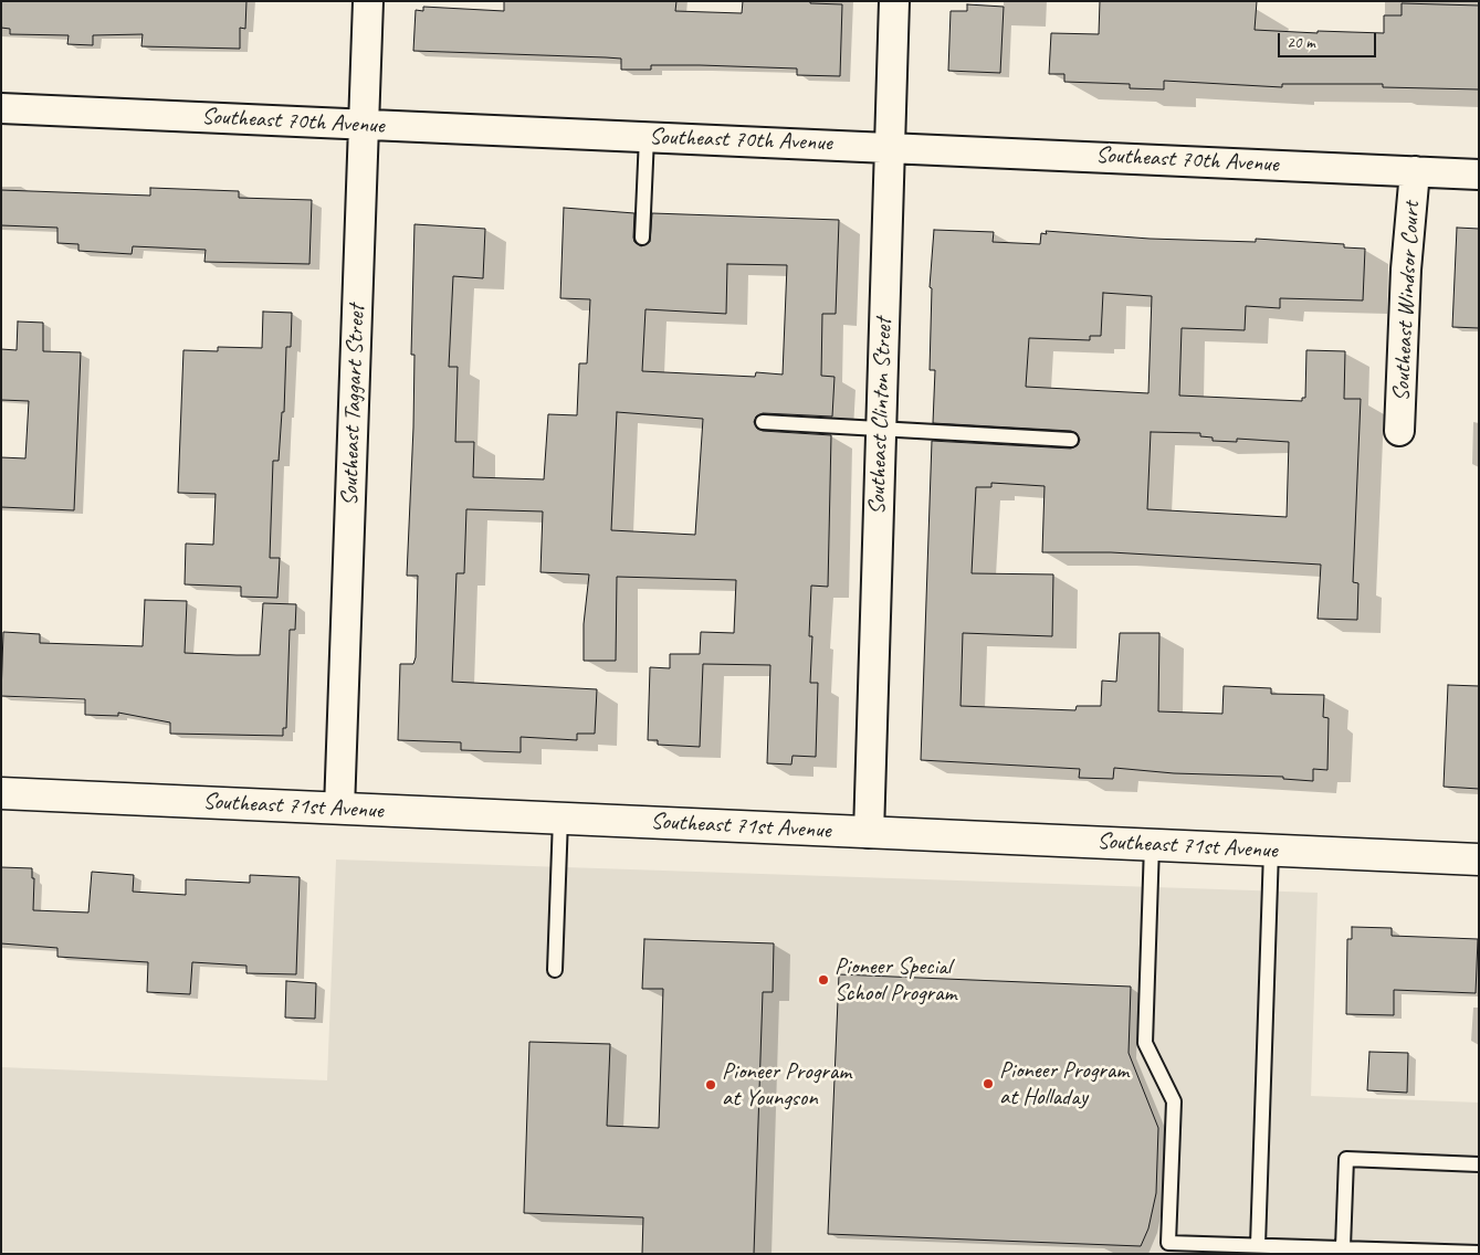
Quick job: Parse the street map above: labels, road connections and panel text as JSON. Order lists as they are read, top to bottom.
{
  "streets": {
    "street": [
      "Southeast 70th Avenue",
      "Southeast Windsor Court",
      "Southeast Taggart Street",
      "Southeast Clinton Street",
      "Southeast 71st Avenue"
    ]
  },
  "crossings": [
    ["Southeast 70th Avenue", "Southeast Windsor Court"],
    ["Southeast 70th Avenue", "Southeast Taggart Street"],
    ["Southeast 70th Avenue", "Southeast Clinton Street"],
    ["Southeast Taggart Street", "Southeast 71st Avenue"],
    ["Southeast Clinton Street", "Southeast 71st Avenue"]
  ],
  "places": ["Pioneer Special School Program", "Pioneer Program at Holladay", "Pioneer Program at Youngson"],
  "scale_bar": "20 m"
}
